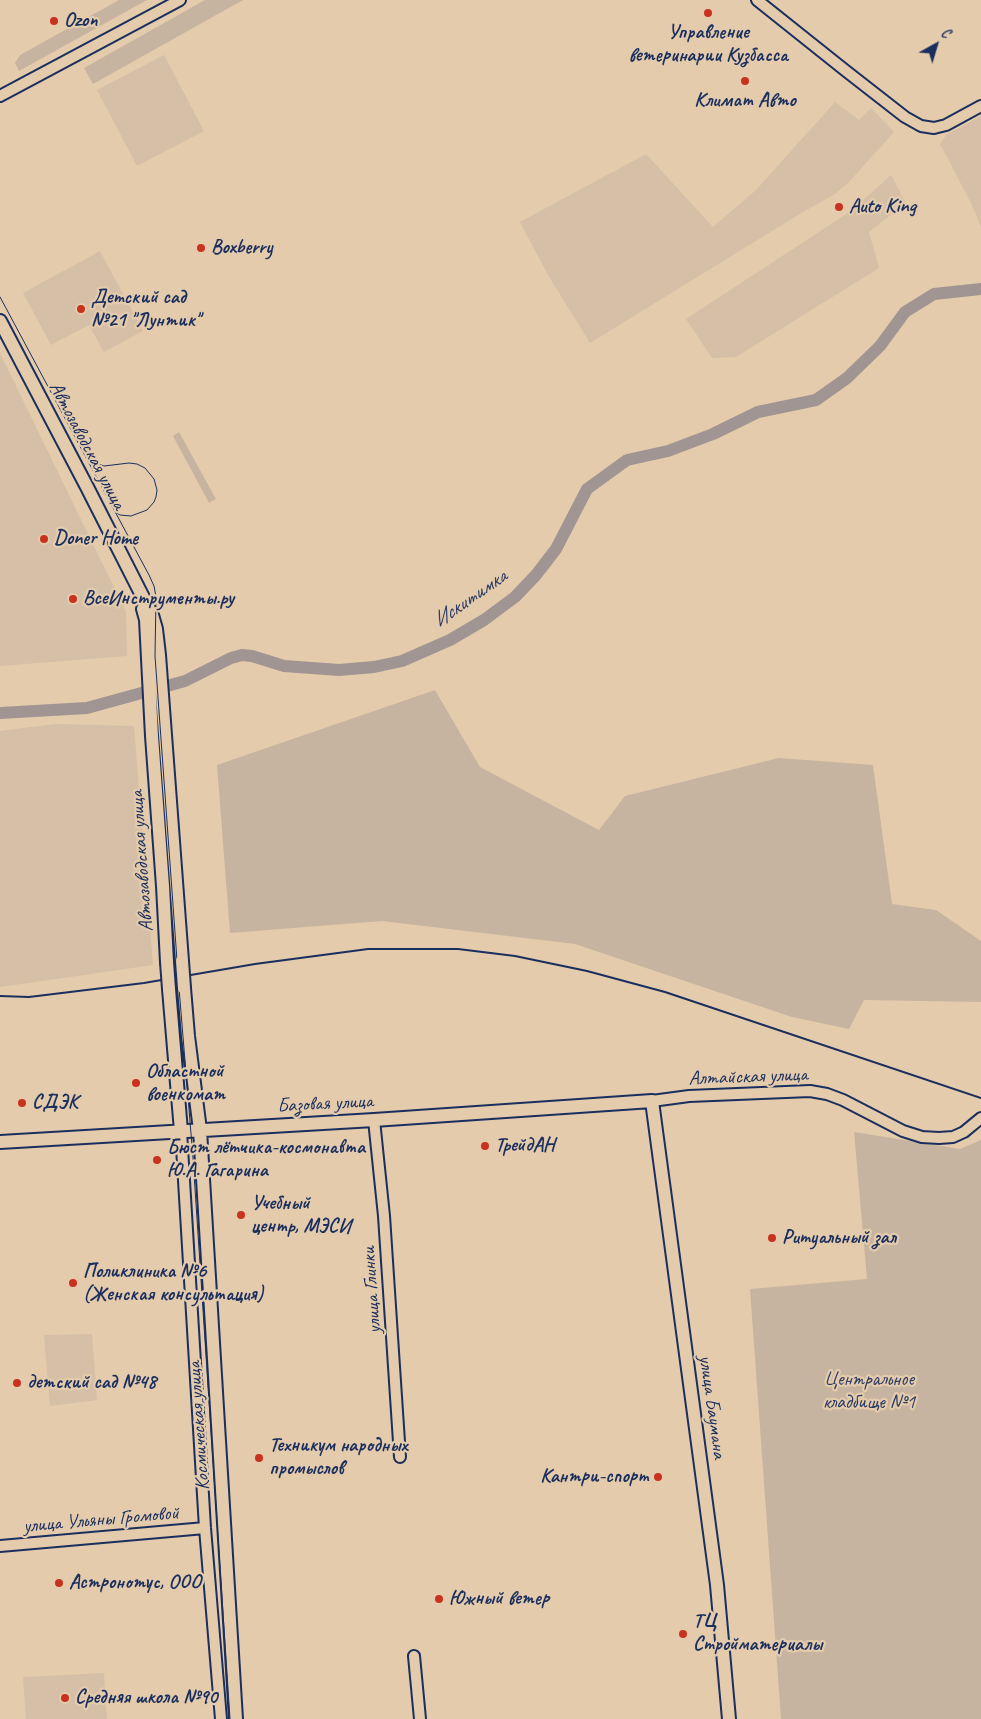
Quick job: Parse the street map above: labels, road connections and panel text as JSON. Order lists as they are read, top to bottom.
{
  "streets": {
    "main road": [
      "Автозаводская улица",
      "Базовая улица",
      "улица Баумана",
      "Космическая улица"
    ],
    "street": ["Алтайская улица", "улица Глинки", "улица Ульяны Громовой"]
  },
  "crossings": [
    ["Автозаводская улица", "Базовая улица"],
    ["Автозаводская улица", "Космическая улица"],
    ["Алтайская улица", "Базовая улица"],
    ["Алтайская улица", "улица Баумана"],
    ["Базовая улица", "улица Глинки"],
    ["Базовая улица", "улица Баумана"],
    ["Базовая улица", "Космическая улица"],
    ["Космическая улица", "улица Ульяны Громовой"]
  ],
  "water": ["Искитимка"],
  "parks": ["Центральное кладбище №1"],
  "places": [
    "Управление ветеринарии Кузбасса",
    "Ozon",
    "Климат Авто",
    "Auto King",
    "Boxberry",
    "Детский сад №21 \"Лунтик\"",
    "Doner Home",
    "ВсеИнструменты.ру",
    "Областной военкомат",
    "СДЭК",
    "ТрейдАН",
    "Бюст лётчика-космонавта Ю.А. Гагарина",
    "Учебный центр, МЭСИ",
    "Ритуальный зал",
    "Поликлиника №6 (Женская консультация)",
    "детский сад №48",
    "Техникум народных промыслов",
    "Кантри-спорт",
    "Астронотус, ООО",
    "Южный ветер",
    "ТЦ Стройматериалы",
    "Средняя школа №90"
  ],
  "north": "top right"
}
